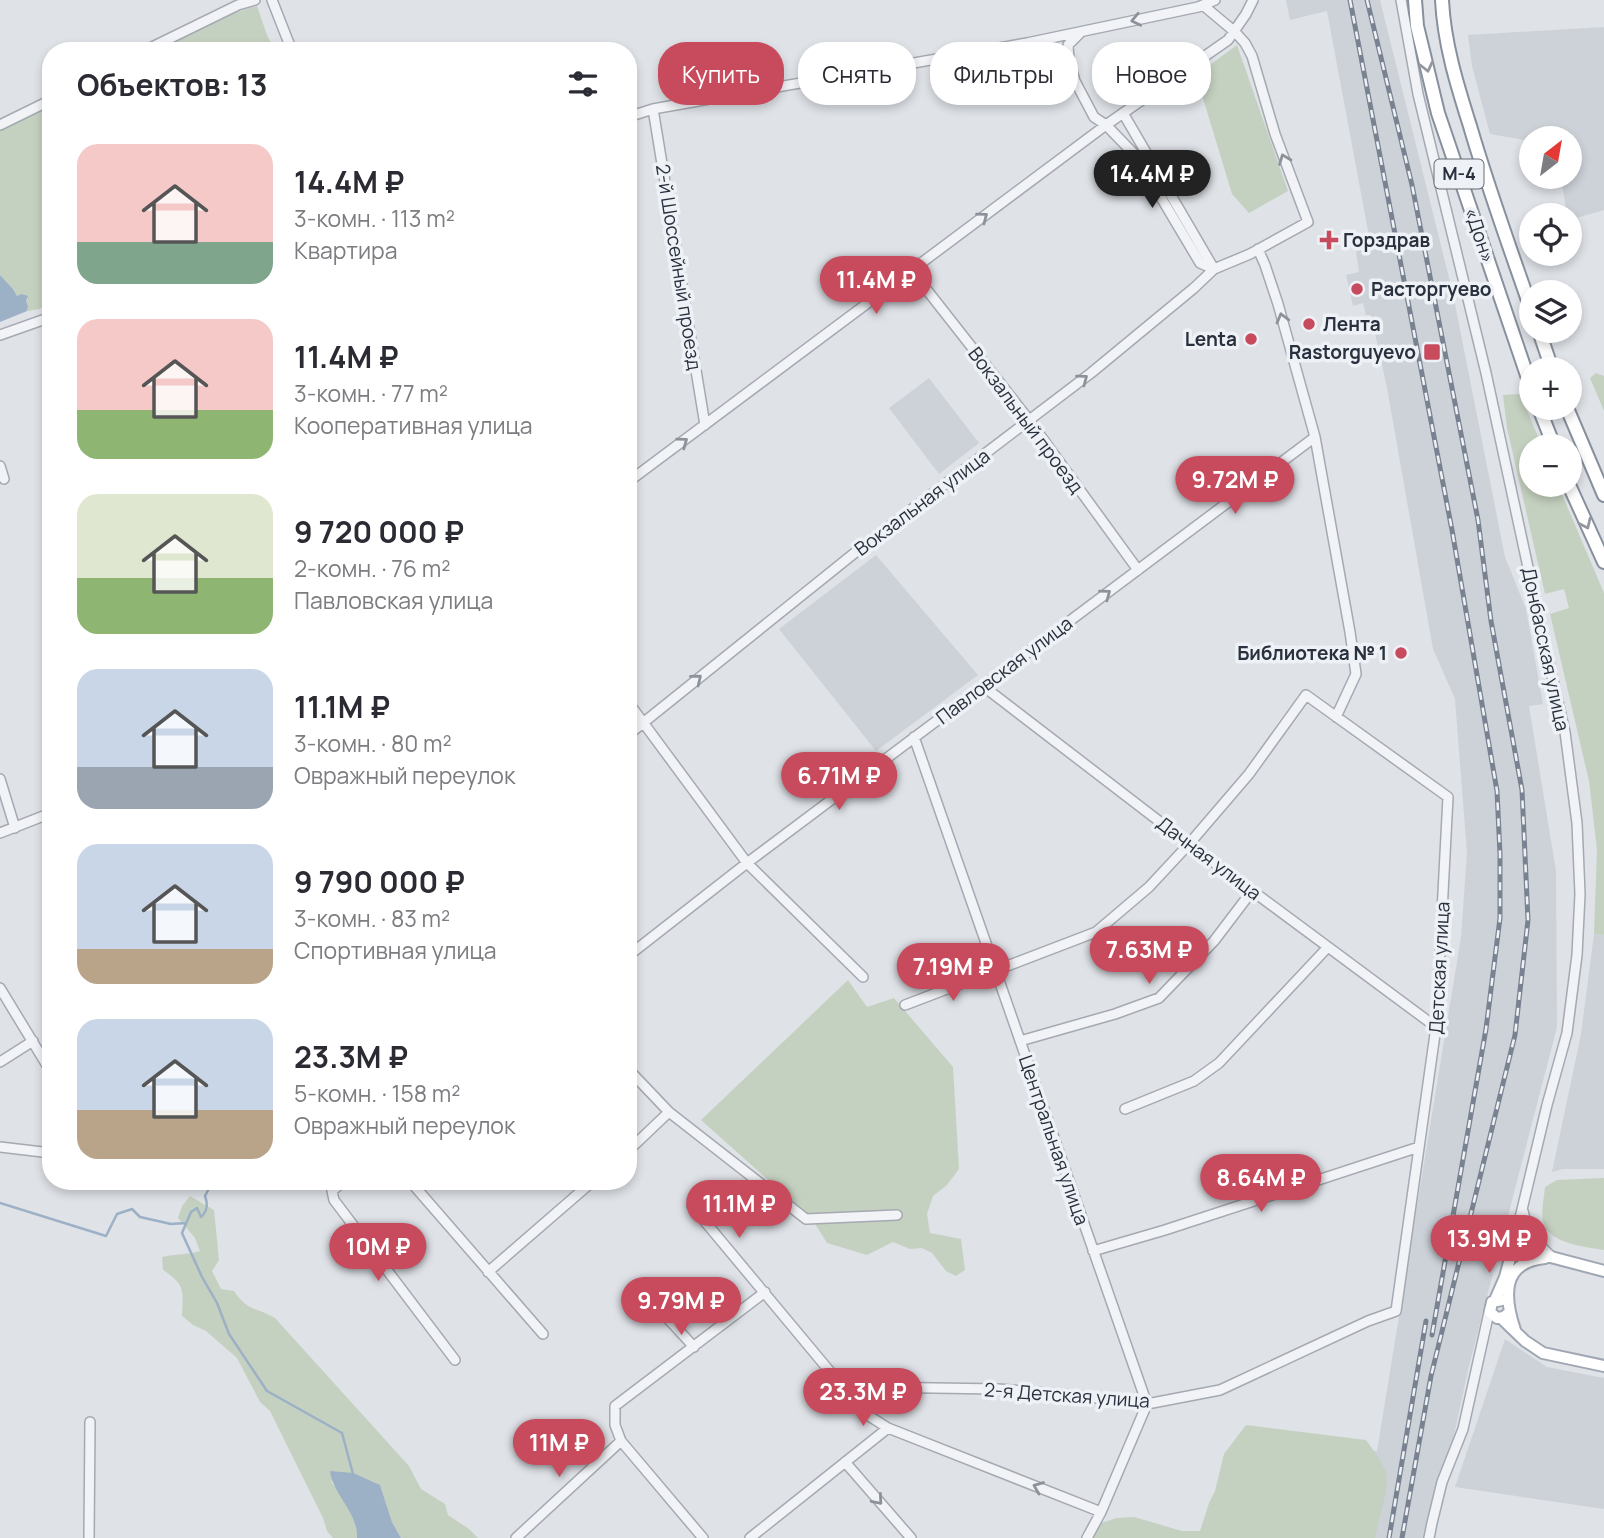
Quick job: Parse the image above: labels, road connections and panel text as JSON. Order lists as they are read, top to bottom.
{
  "streets": {
    "highway": ["М-4", "«Дон»"],
    "main road": ["Донбасская улица"],
    "street": [
      "2-й Шоссейный проезд",
      "Вокзальный проезд",
      "Вокзальная улица",
      "Павловская улица",
      "Дачная улица",
      "Детская улица",
      "Центральная улица",
      "2-я Детская улица"
    ]
  },
  "crossings": [
    ["Вокзальный проезд", "Вокзальная улица"],
    ["Вокзальный проезд", "Павловская улица"],
    ["Павловская улица", "Дачная улица"],
    ["Павловская улица", "Центральная улица"],
    ["Дачная улица", "Детская улица"],
    ["Детская улица", "2-я Детская улица"],
    ["Центральная улица", "2-я Детская улица"]
  ],
  "one_way": ["Вокзальная улица"],
  "places": {
    "health": ["Горздрав"],
    "other": [
      "Расторгуево",
      "Лента",
      "Lenta",
      "Библиотека № 1"
    ],
    "transit": ["Rastorguyevo"]
  },
  "north": "top right",
  "page": {
    "chip": [
      "Купить",
      "Снять",
      "Фильтры",
      "Новое"
    ],
    "heading": "Объектов: 13",
    "map_buttons": ["+", "−"],
    "list": [
      {
        "name": "14.4M ₽",
        "note": "3-комн. · 113 m² · Квартира"
      },
      {
        "name": "11.4M ₽",
        "note": "3-комн. · 77 m² · Кооперативная улица"
      },
      {
        "name": "9 720 000 ₽",
        "note": "2-комн. · 76 m² · Павловская улица"
      },
      {
        "name": "11.1M ₽",
        "note": "3-комн. · 80 m² · Овражный переулок"
      },
      {
        "name": "9 790 000 ₽",
        "note": "3-комн. · 83 m² · Спортивная улица"
      },
      {
        "name": "23.3M ₽",
        "note": "5-комн. · 158 m² · Овражный переулок"
      }
    ],
    "price": [
      "14.4M ₽",
      "11.4M ₽",
      "9.72M ₽",
      "6.71M ₽",
      "7.63M ₽",
      "7.19M ₽",
      "8.64M ₽",
      "11.1M ₽",
      "13.9M ₽",
      "10M ₽",
      "9.79M ₽",
      "23.3M ₽",
      "11M ₽"
    ]
  }
}
